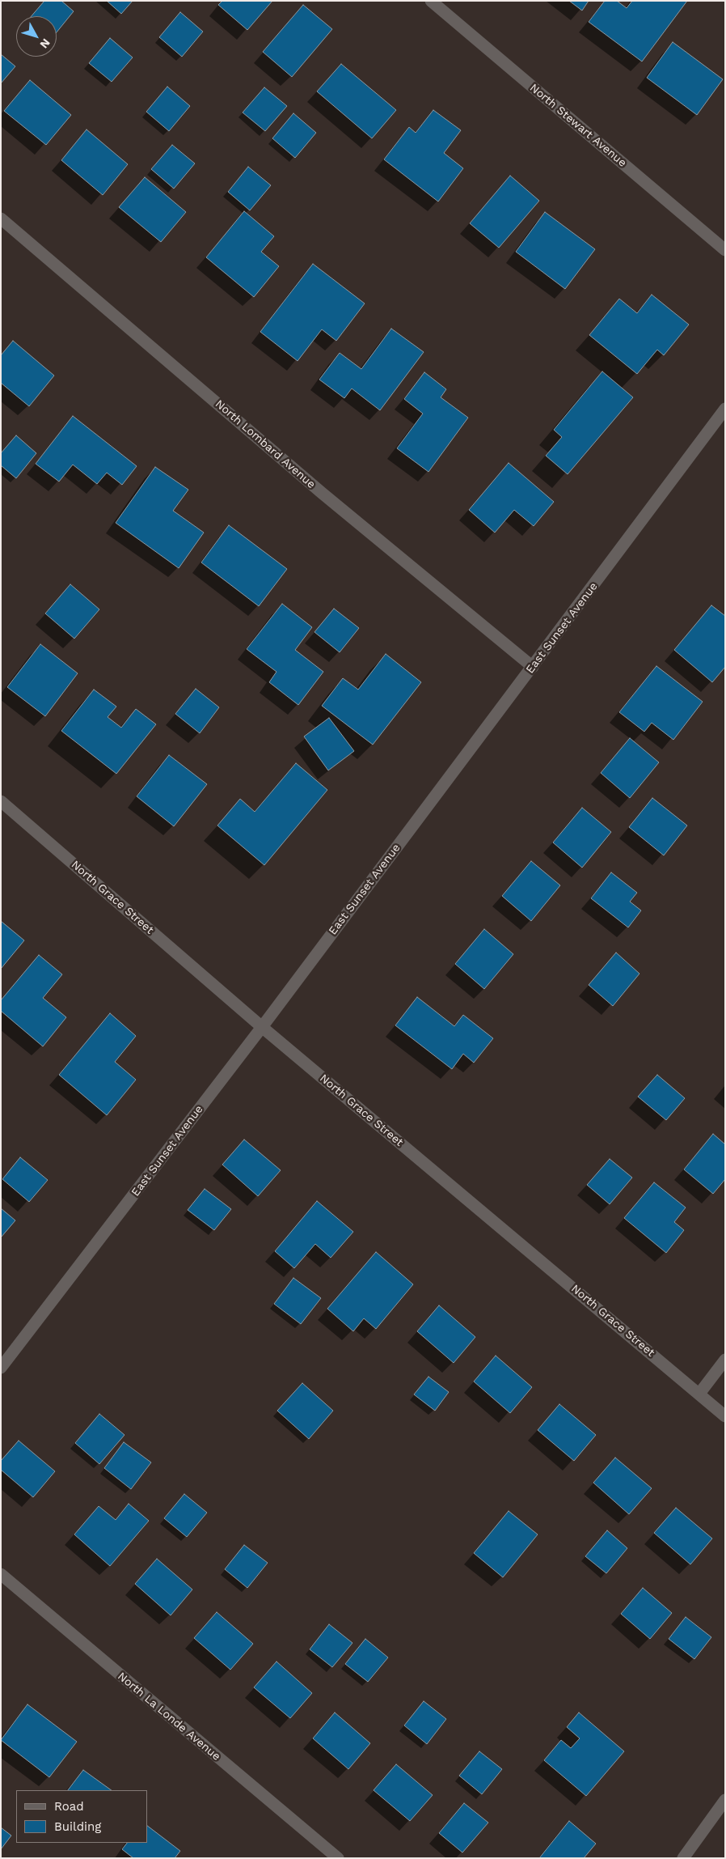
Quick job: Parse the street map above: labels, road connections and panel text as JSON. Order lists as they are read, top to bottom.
{
  "streets": {
    "street": [
      "North Stewart Avenue",
      "North Lombard Avenue",
      "East Sunset Avenue",
      "North Grace Street",
      "North La Londe Avenue"
    ]
  },
  "crossings": [
    ["North Lombard Avenue", "East Sunset Avenue"],
    ["East Sunset Avenue", "North Grace Street"]
  ],
  "legend": ["Road", "Building"],
  "north": "bottom right"
}
